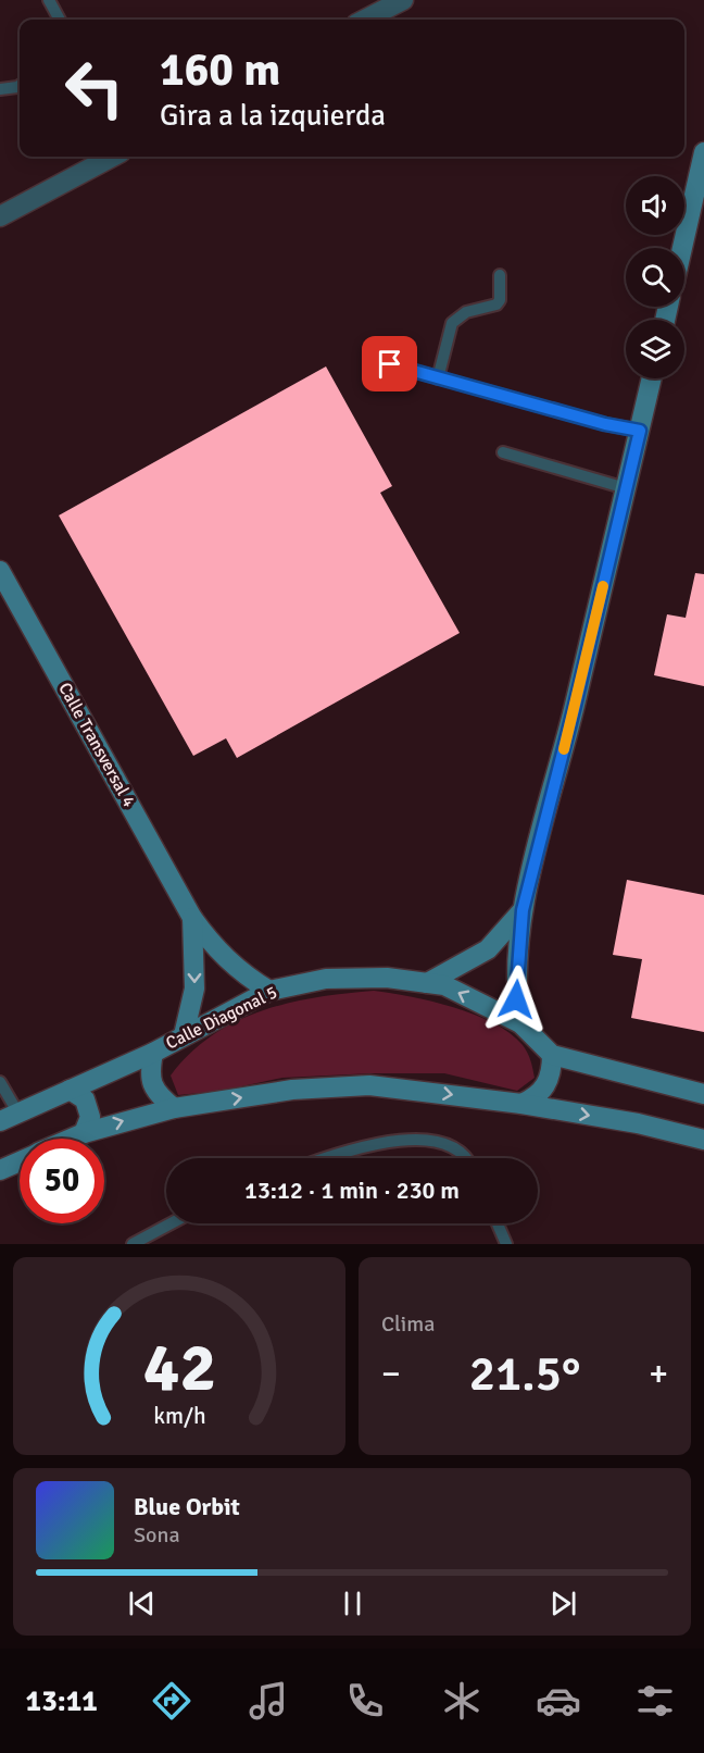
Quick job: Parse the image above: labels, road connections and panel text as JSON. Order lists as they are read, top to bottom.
{
  "streets": {
    "main road": ["Calle Transversal 4", "Calle Diagonal 5"]
  },
  "crossings": [
    ["Calle Transversal 4", "Calle Diagonal 5"]
  ],
  "page": {
    "turn": ["160 m", "Gira a la izquierda"],
    "limit": "50",
    "trip": "13:12 · 1 min · 230 m",
    "tile": "Clima",
    "heat": ["−", "21.5°", "+"],
    "song": ["Blue Orbit", "Sona"],
    "tabs": "13:11",
    "gauge": ["42", "km/h"]
  }
}
